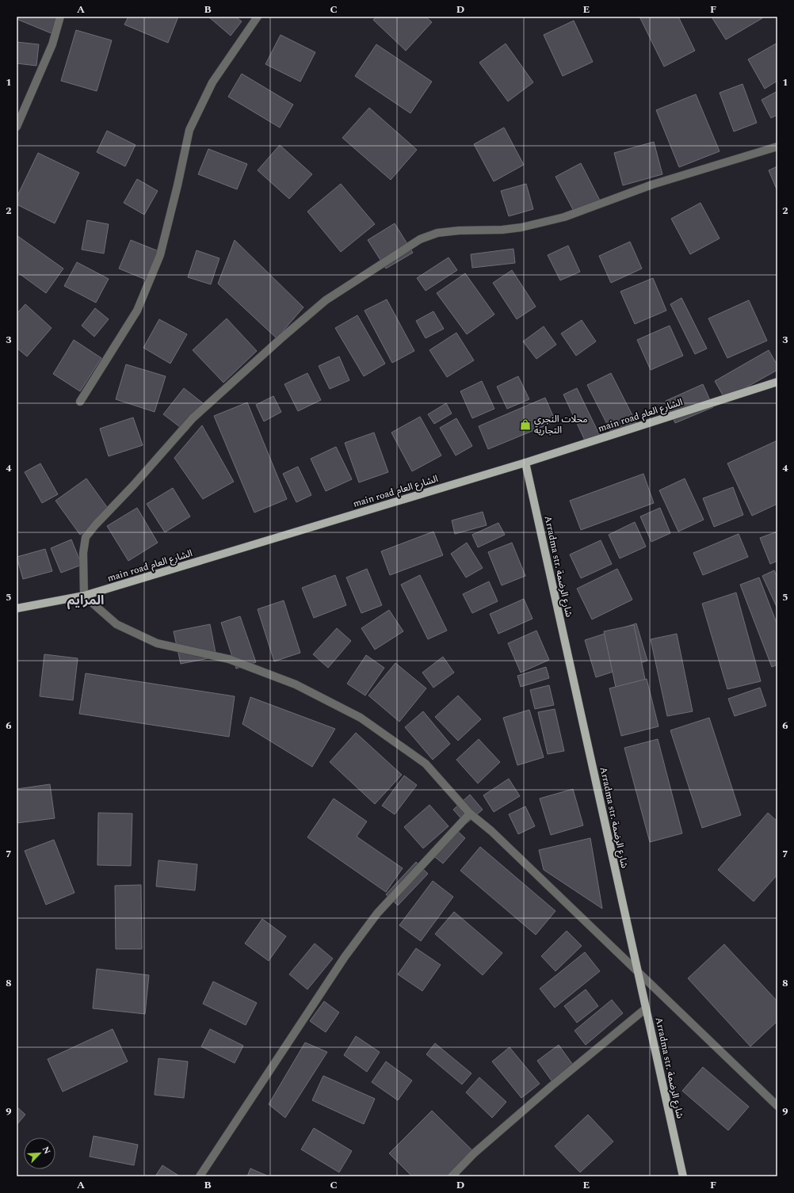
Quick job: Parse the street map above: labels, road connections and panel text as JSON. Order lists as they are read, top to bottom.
{
  "streets": {
    "main road": ["main road الشارع العام", "Arradma str. شارع الرضمة"]
  },
  "crossings": [
    ["main road الشارع العام", "Arradma str. شارع الرضمة"]
  ],
  "districts": ["المرايم"],
  "places": {
    "shop": ["محلات النجري التجارية"]
  },
  "north": "top right",
  "grid": {
    "columns": [
      "A",
      "B",
      "C",
      "D",
      "E",
      "F"
    ],
    "rows": [
      "1",
      "2",
      "3",
      "4",
      "5",
      "6",
      "7",
      "8",
      "9"
    ]
  }
}
